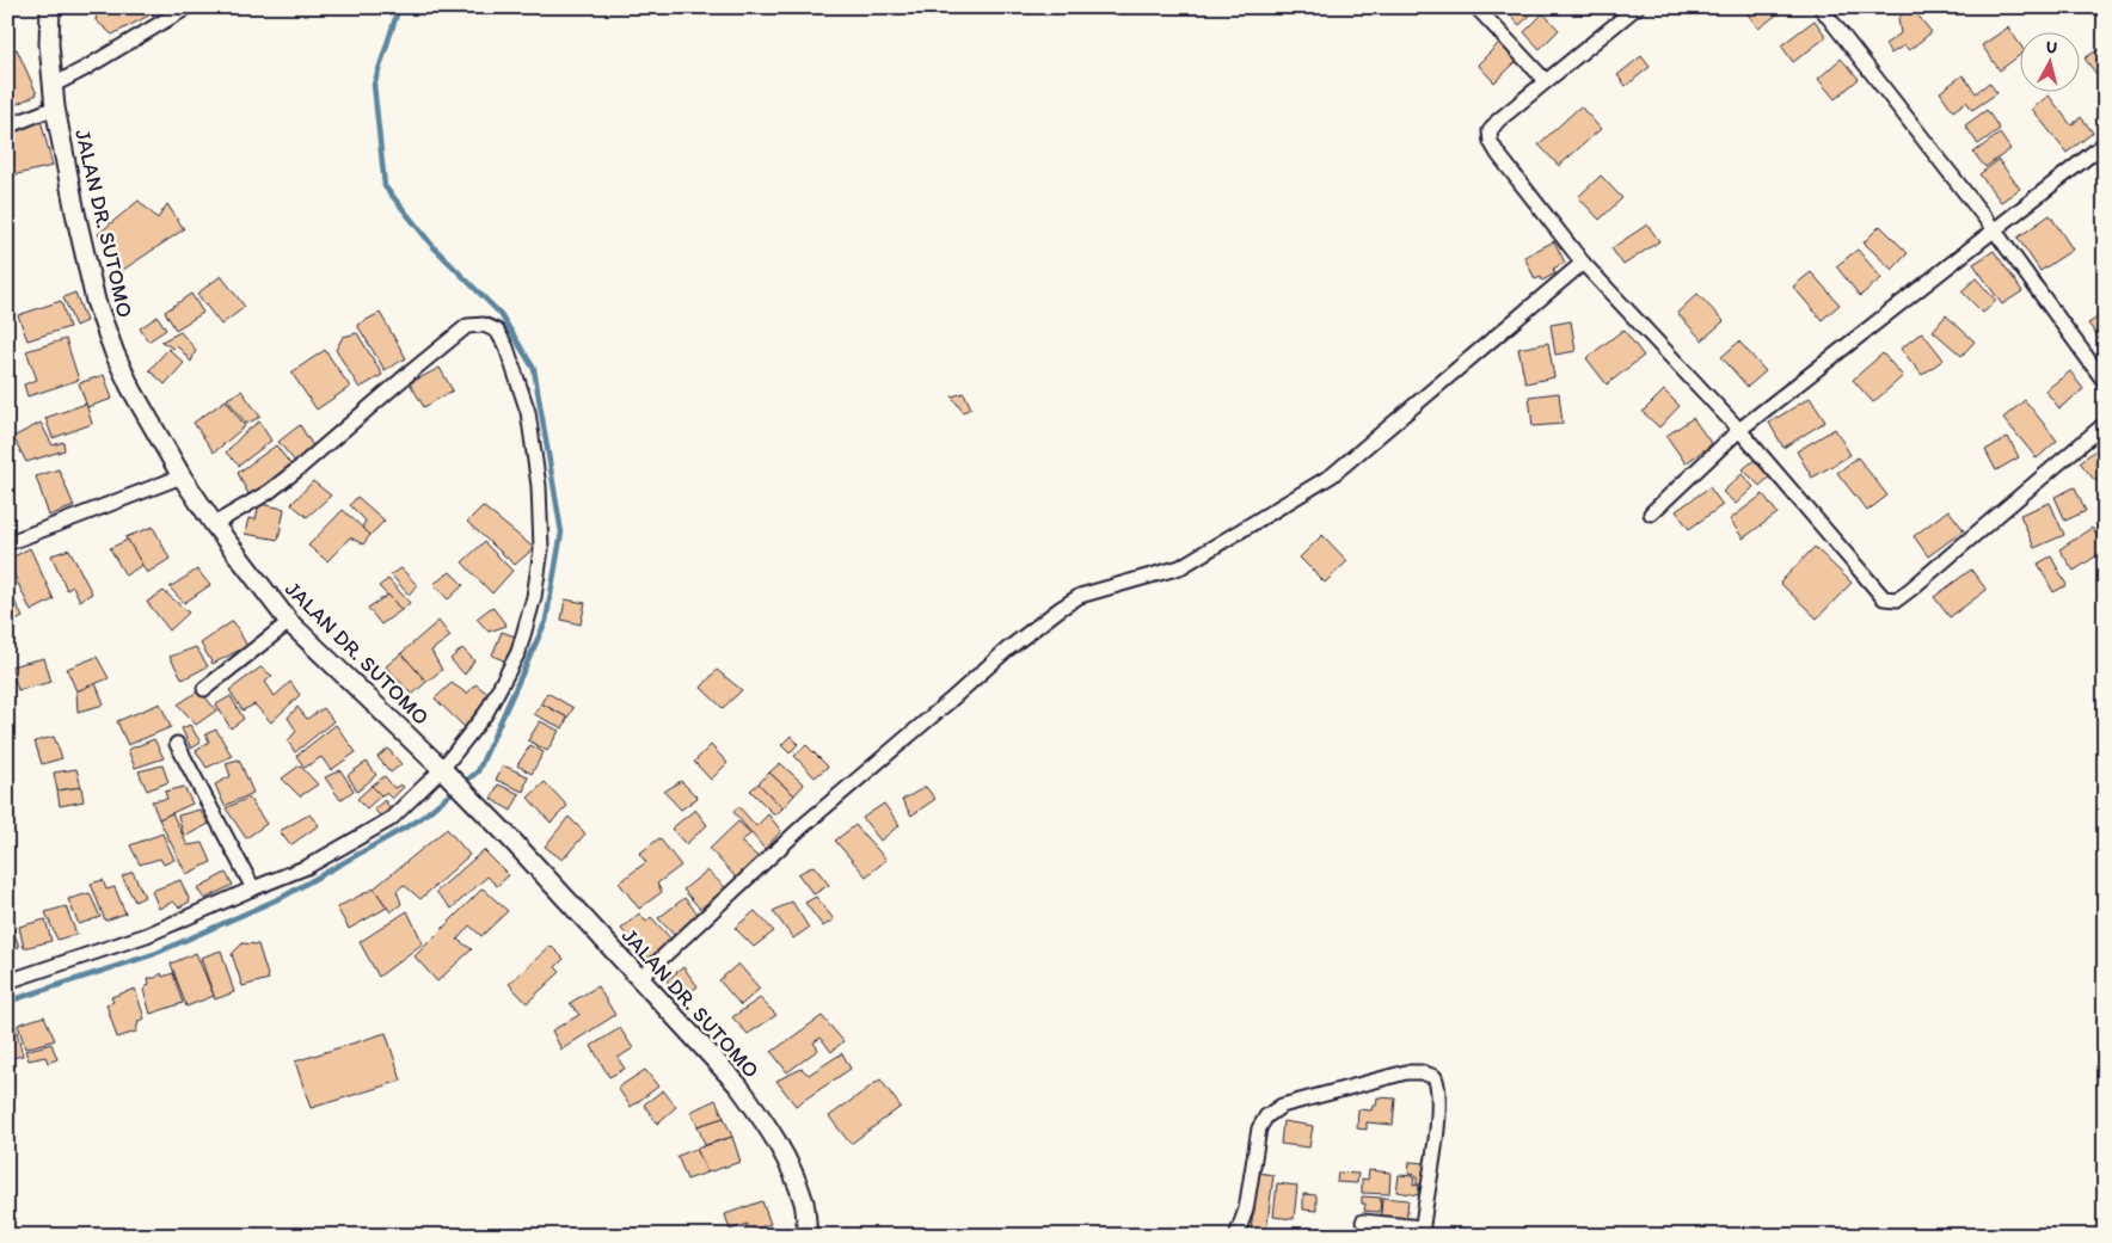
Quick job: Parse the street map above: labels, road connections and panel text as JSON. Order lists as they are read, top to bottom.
{
  "streets": {
    "street": ["JALAN DR. SUTOMO"]
  },
  "north": "top"
}
